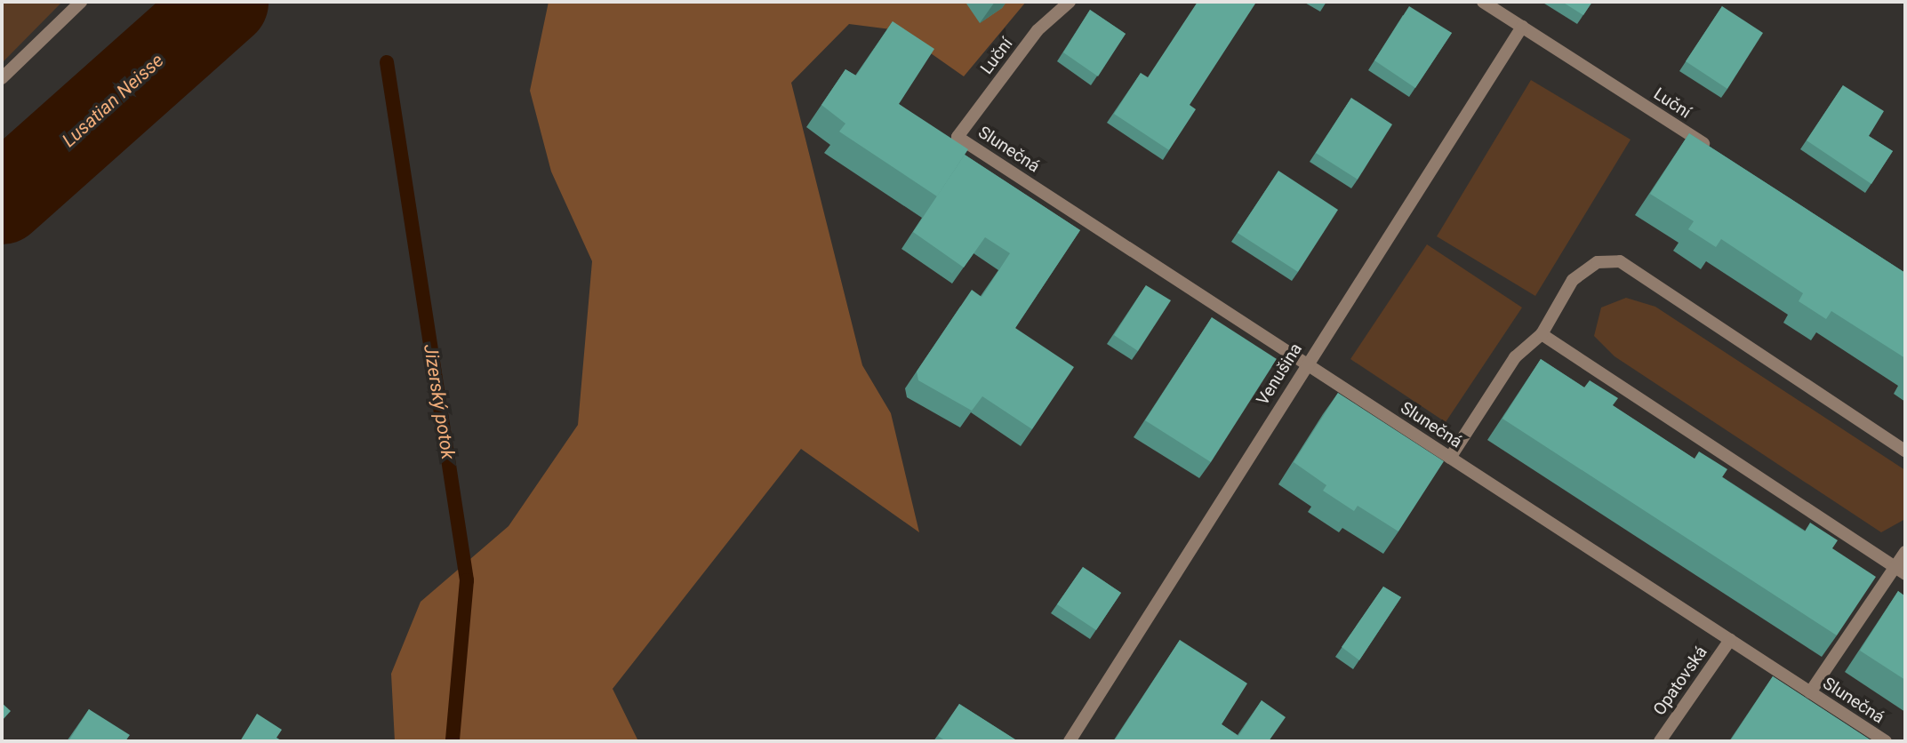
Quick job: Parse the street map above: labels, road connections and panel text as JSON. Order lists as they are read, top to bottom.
{
  "streets": {
    "street": [
      "Luční",
      "Slunečná",
      "Venušina",
      "Opatovská"
    ]
  },
  "crossings": [
    ["Luční", "Slunečná"],
    ["Luční", "Venušina"],
    ["Slunečná", "Venušina"],
    ["Slunečná", "Opatovská"]
  ],
  "water": ["Lusatian Neisse", "Jizerský potok"]
}
